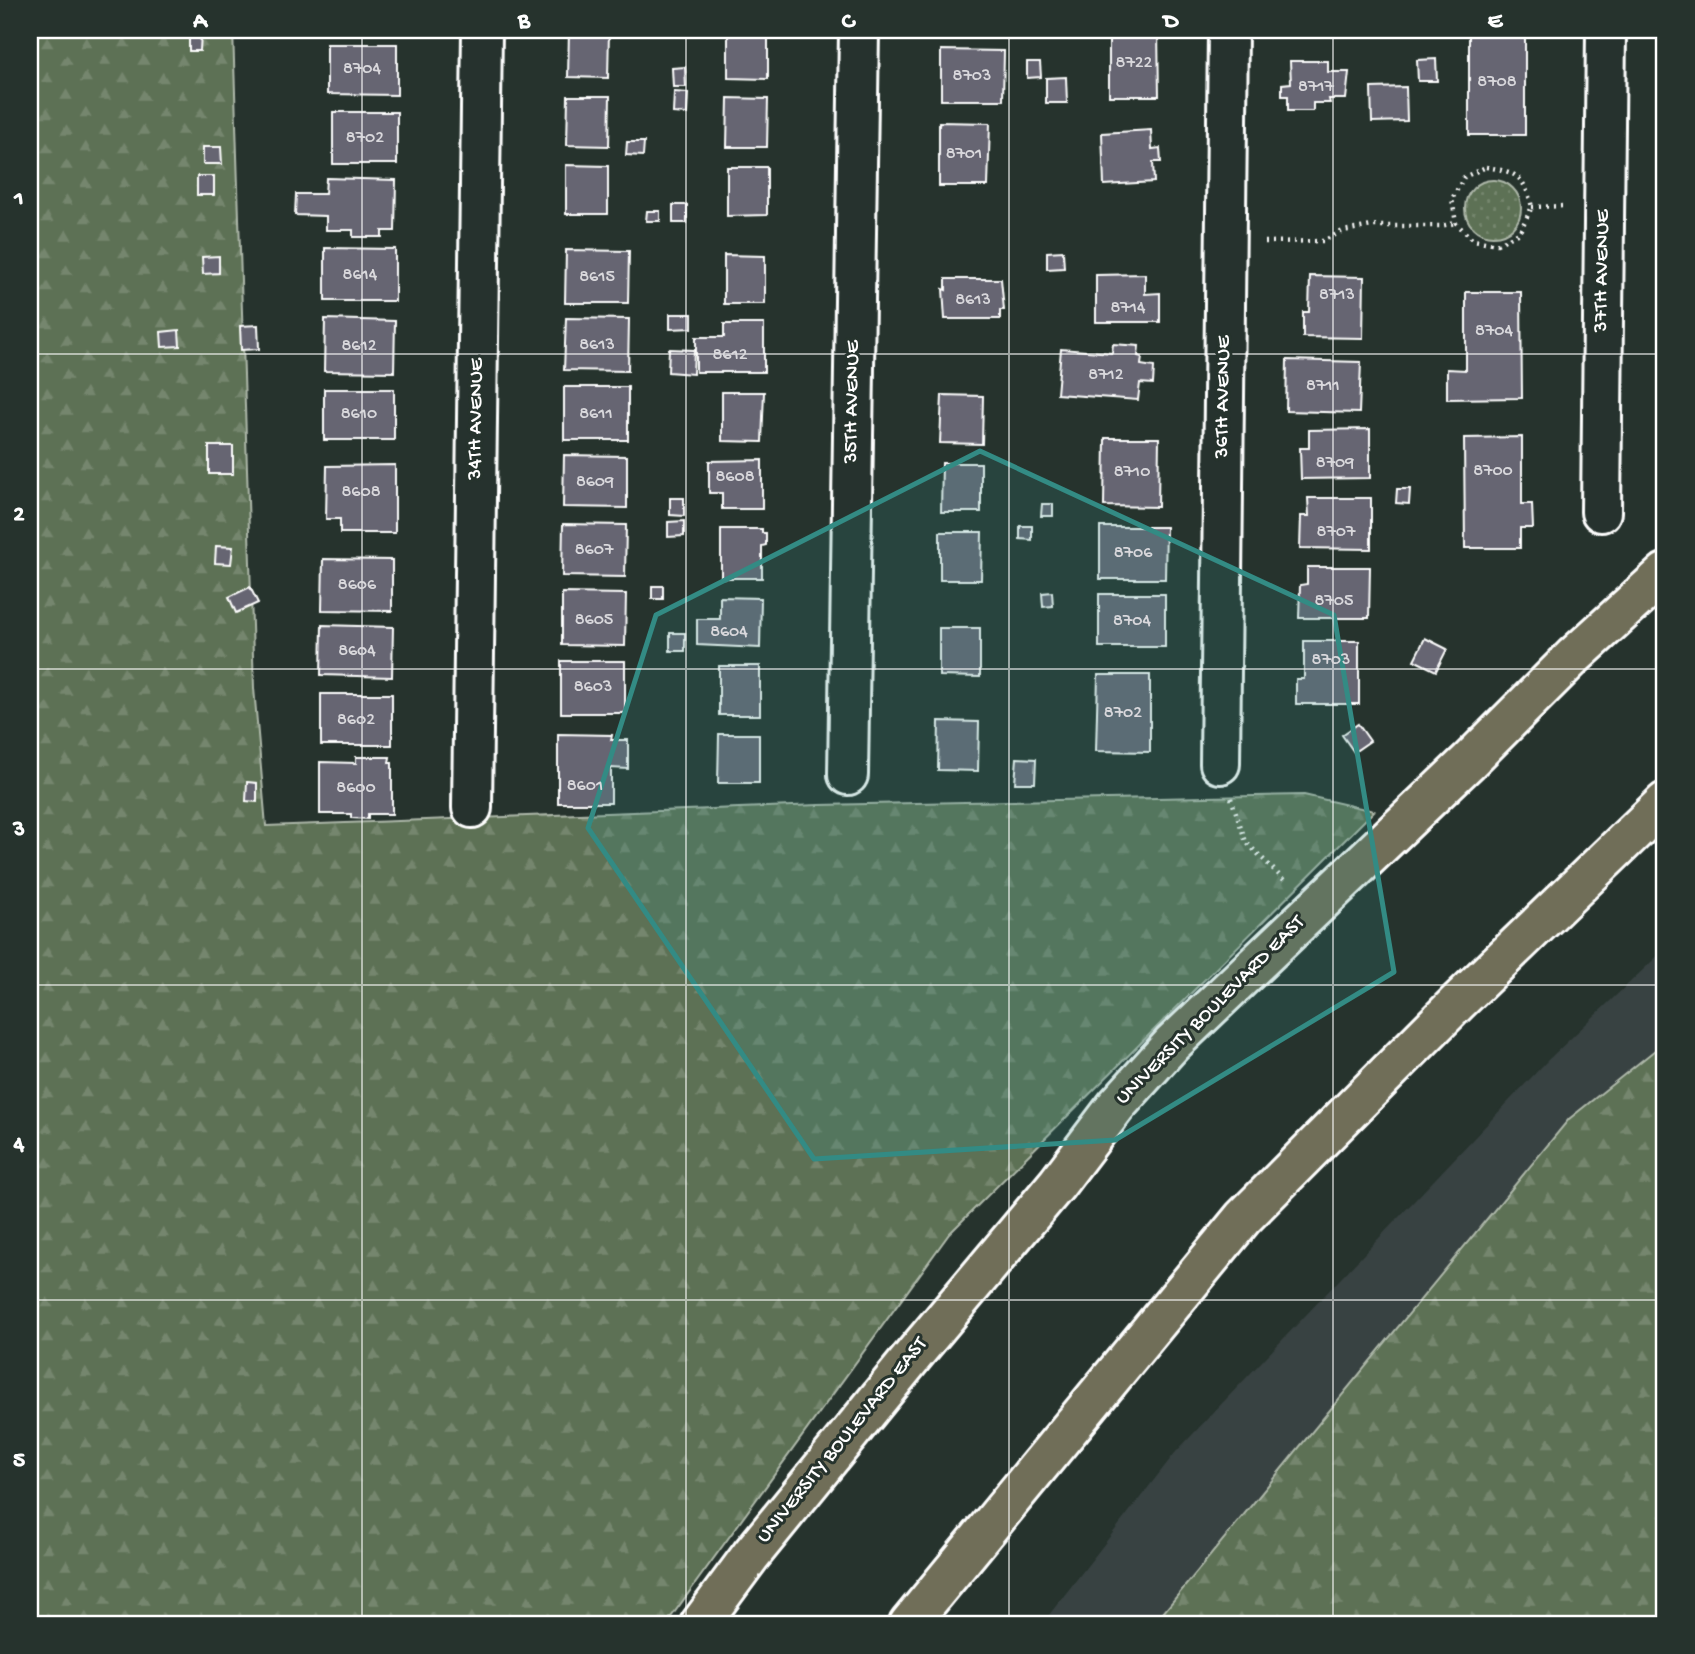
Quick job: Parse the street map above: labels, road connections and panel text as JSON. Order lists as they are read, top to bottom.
{
  "streets": {
    "main road": ["UNIVERSITY BOULEVARD EAST"],
    "street": [
      "37TH AVENUE",
      "36TH AVENUE",
      "35TH AVENUE",
      "34TH AVENUE"
    ]
  },
  "house_numbers": [
    "8722",
    "8704",
    "8703",
    "8708",
    "8717",
    "8702",
    "8701",
    "8614",
    "8615",
    "8713",
    "8613",
    "8714",
    "8704",
    "8613",
    "8612",
    "8612",
    "8712",
    "8711",
    "8610",
    "8611",
    "8709",
    "8700",
    "8710",
    "8608",
    "8609",
    "8608",
    "8707",
    "8607",
    "8706",
    "8606",
    "8705",
    "8605",
    "8704",
    "8604",
    "8604",
    "8703",
    "8603",
    "8702",
    "8602",
    "8601",
    "8600"
  ],
  "grid": {
    "columns": [
      "A",
      "B",
      "C",
      "D",
      "E"
    ],
    "rows": [
      "1",
      "2",
      "3",
      "4",
      "5"
    ]
  }
}
